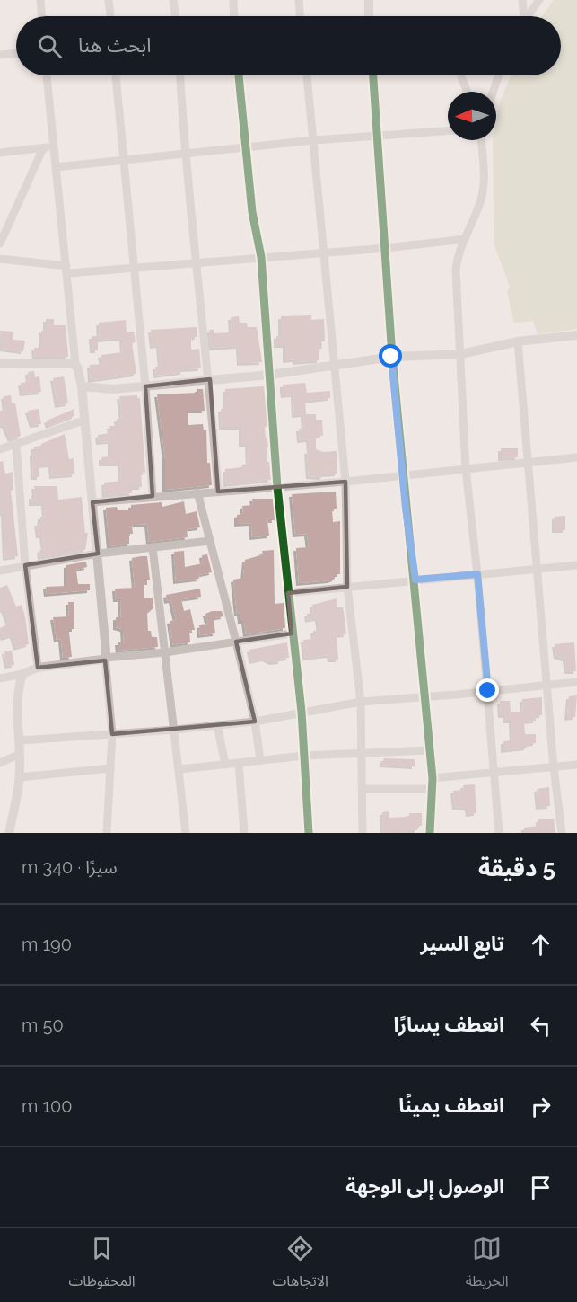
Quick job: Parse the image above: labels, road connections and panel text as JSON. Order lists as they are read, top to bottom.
{
  "north": "left",
  "page": {
    "search": "ابحث هنا",
    "heading": ["5 دقيقة", "سيرًا · 340 m"],
    "list": [
      ["تابع السير", "190 m"],
      ["انعطف يسارًا", "50 m"],
      ["انعطف يمينًا", "100 m"],
      "الوصول إلى الوجهة"
    ],
    "nav": ["الخريطة", "الاتجاهات", "المحفوظات"]
  }
}
